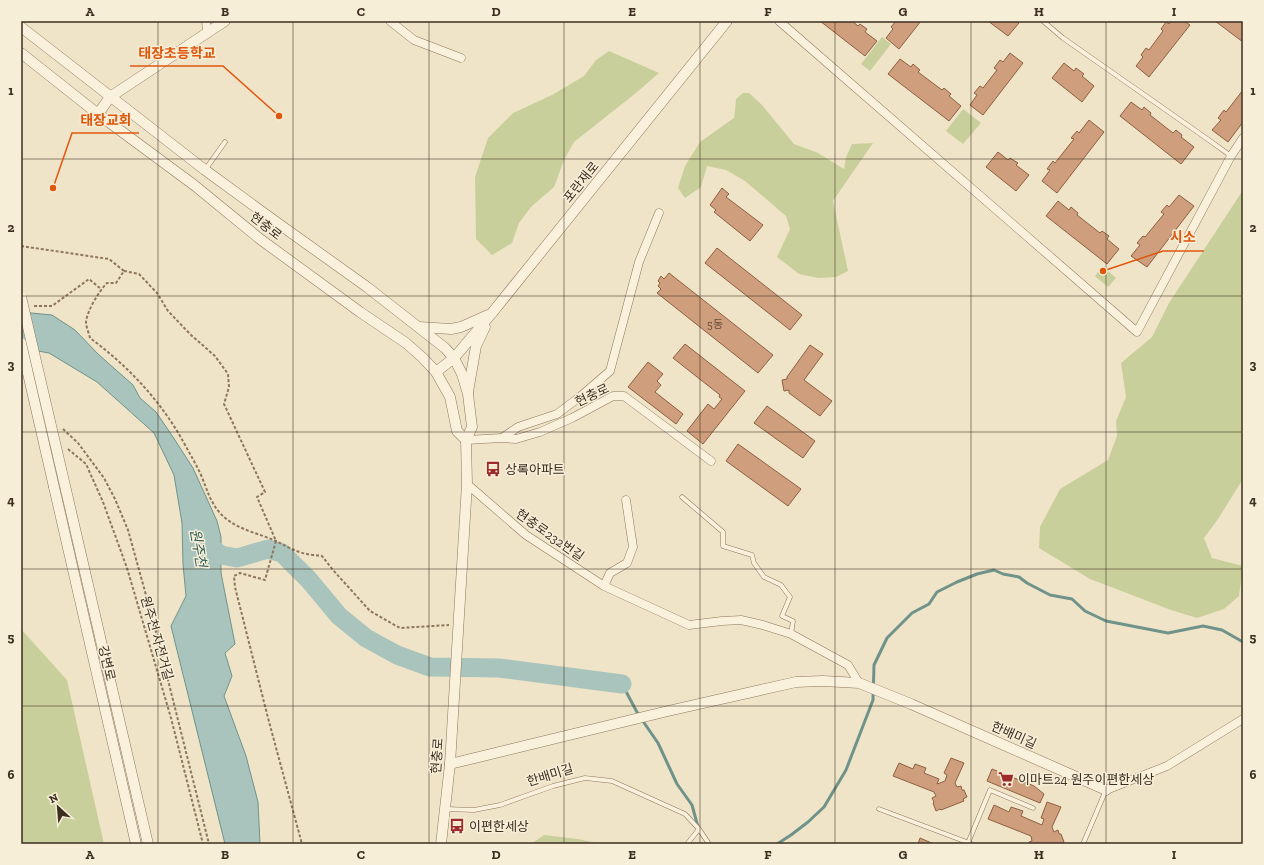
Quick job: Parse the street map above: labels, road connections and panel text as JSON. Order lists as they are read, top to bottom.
{
  "streets": {
    "street": [
      "포란재로",
      "현충로",
      "현충로232번길",
      "강변로",
      "한배미길"
    ],
    "path": ["원주천 자전거길"]
  },
  "crossings": [
    ["포란재로", "현충로"],
    ["현충로", "현충로232번길"],
    ["현충로", "한배미길"],
    ["현충로232번길", "한배미길"]
  ],
  "water": ["원주천"],
  "places": {
    "other": ["태장초등학교", "태장교회", "시소"],
    "bus stop": ["상록아파트", "이편한세상"],
    "supermarket": ["이마트24 원주이편한세상"]
  },
  "house_numbers": ["5동"],
  "north": "top left",
  "grid": {
    "columns": [
      "A",
      "B",
      "C",
      "D",
      "E",
      "F",
      "G",
      "H",
      "I"
    ],
    "rows": [
      "1",
      "2",
      "3",
      "4",
      "5",
      "6"
    ]
  }
}
